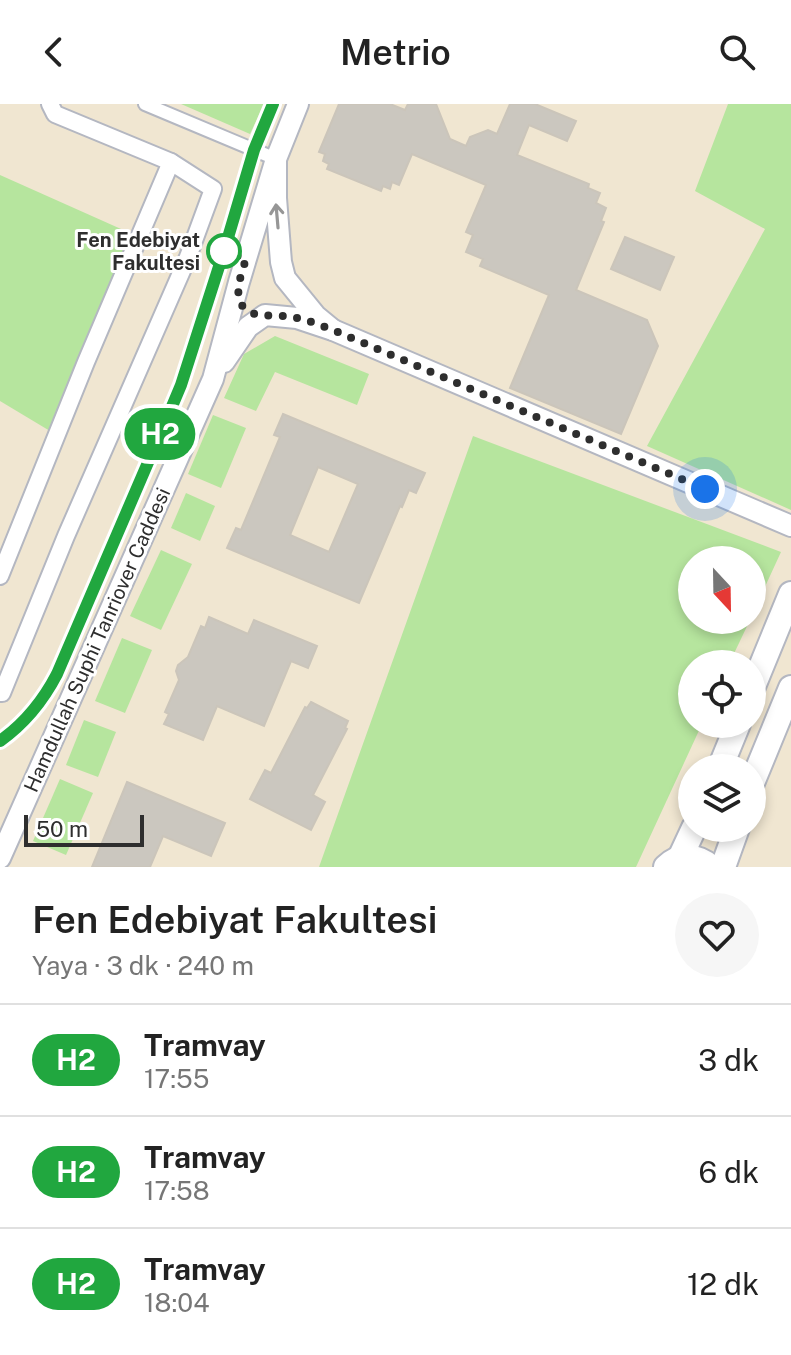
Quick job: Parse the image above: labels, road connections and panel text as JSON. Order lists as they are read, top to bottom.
{
  "streets": {
    "street": ["Hamdullah Suphi Tanriover Caddesi"]
  },
  "places": ["Fen Edebiyat Fakultesi"],
  "lines": ["tram line H2"],
  "scale_bar": "50 m",
  "north": "bottom",
  "page": {
    "header": "Metrio",
    "on_map": "H2",
    "scale": "50 m",
    "heading": ["Fen Edebiyat Fakultesi", "Yaya · 3 dk · 240 m"],
    "list": [
      {
        "mark": "H2",
        "name": "Tramvay",
        "note": "17:55",
        "value": "3 dk"
      },
      {
        "mark": "H2",
        "name": "Tramvay",
        "note": "17:58",
        "value": "6 dk"
      },
      {
        "mark": "H2",
        "name": "Tramvay",
        "note": "18:04",
        "value": "12 dk"
      }
    ]
  }
}
